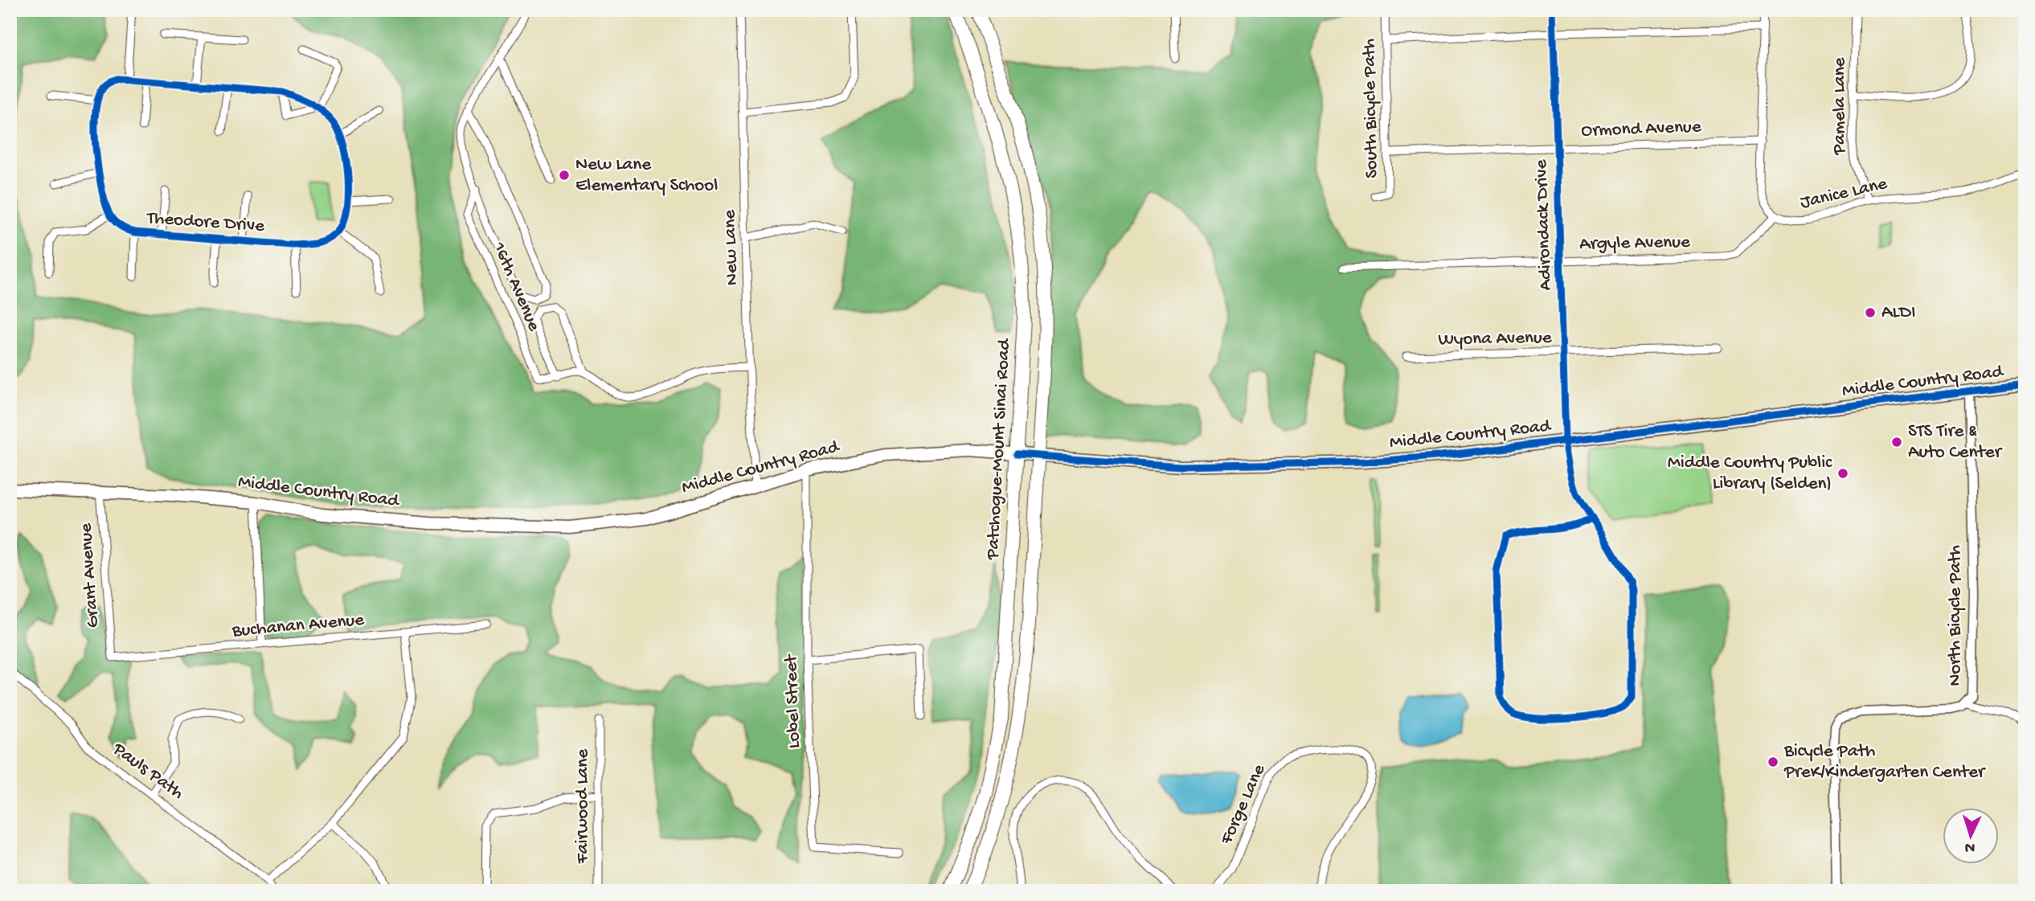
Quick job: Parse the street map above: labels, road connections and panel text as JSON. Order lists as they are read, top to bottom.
{
  "streets": {
    "highway": ["Patchogue-Mount Sinai Road"],
    "main road": ["Middle Country Road"],
    "street": [
      "Pamela Lane",
      "South Bicycle Path",
      "Ormond Avenue",
      "Janice Lane",
      "Theodore Drive",
      "Adirondack Drive",
      "Argyle Avenue",
      "New Lane",
      "16th Avenue",
      "Wyona Avenue",
      "Grant Avenue",
      "North Bicycle Path",
      "Buchanan Avenue",
      "Lobel Street",
      "Pauls Path",
      "Forge Lane",
      "Fairwood Lane"
    ]
  },
  "crossings": [
    ["Pamela Lane", "Janice Lane"],
    ["South Bicycle Path", "Ormond Avenue"],
    ["Ormond Avenue", "Janice Lane"],
    ["Ormond Avenue", "Adirondack Drive"],
    ["Janice Lane", "Argyle Avenue"],
    ["Adirondack Drive", "Argyle Avenue"],
    ["Adirondack Drive", "Wyona Avenue"],
    ["Adirondack Drive", "Middle Country Road"],
    ["New Lane", "Middle Country Road"],
    ["Middle Country Road", "Patchogue-Mount Sinai Road"],
    ["Middle Country Road", "Grant Avenue"],
    ["Middle Country Road", "North Bicycle Path"],
    ["Middle Country Road", "Lobel Street"],
    ["Grant Avenue", "Buchanan Avenue"]
  ],
  "places": [
    "New Lane Elementary School",
    "ALDI",
    "STS Tire & Auto Center",
    "Middle Country Public Library (Selden)",
    "Bicycle Path PreK/Kindergarten Center"
  ],
  "north": "bottom"
}
